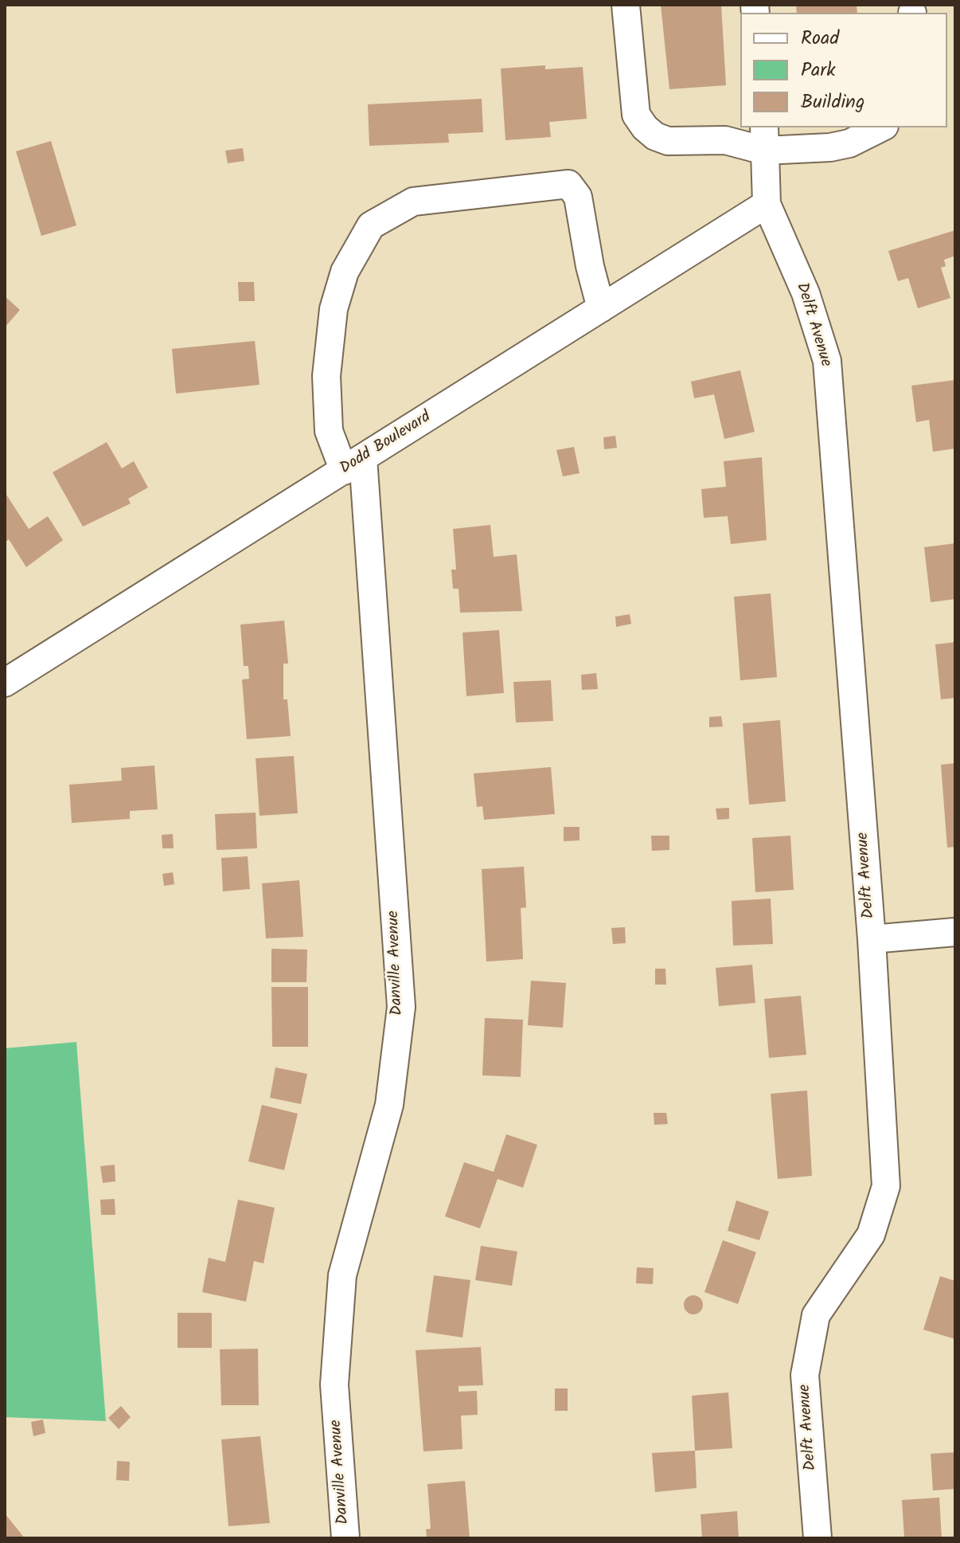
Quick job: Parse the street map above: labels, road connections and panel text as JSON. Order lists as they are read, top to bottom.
{
  "streets": {
    "street": ["Delft Avenue", "Dodd Boulevard", "Danville Avenue"]
  },
  "crossings": [
    ["Delft Avenue", "Dodd Boulevard"],
    ["Dodd Boulevard", "Danville Avenue"]
  ],
  "legend": ["Road", "Park", "Building"]
}
